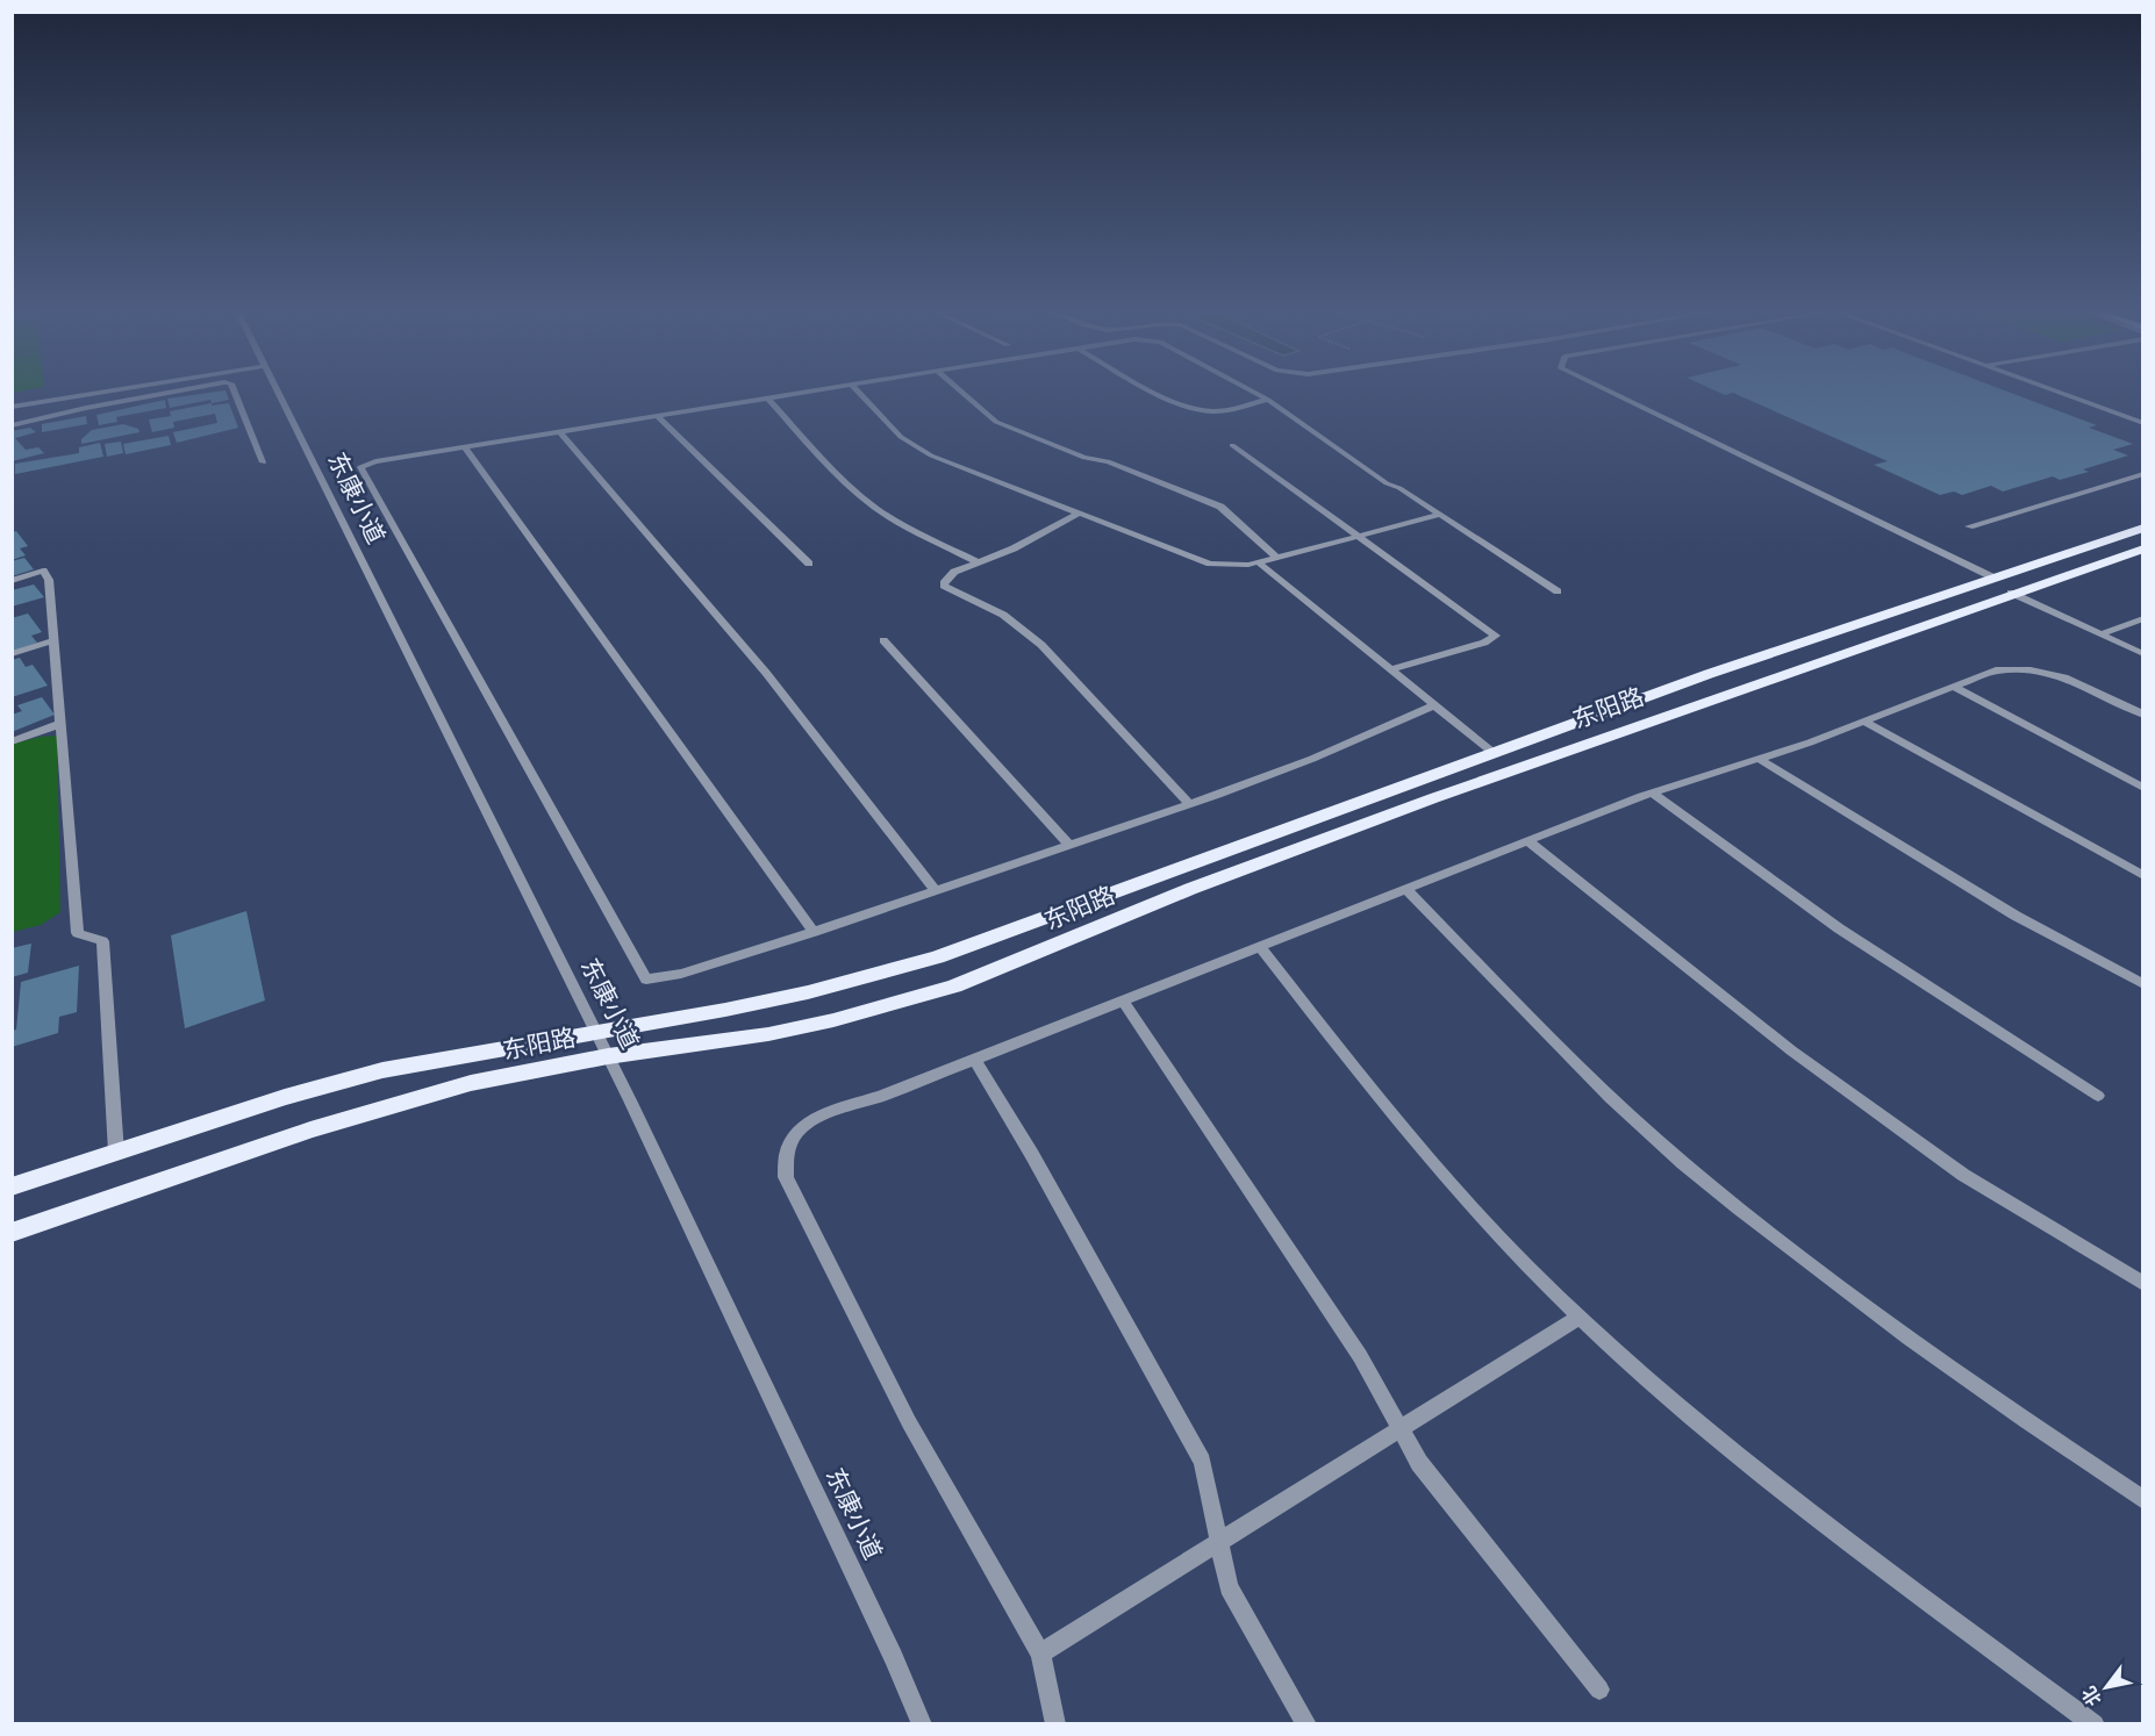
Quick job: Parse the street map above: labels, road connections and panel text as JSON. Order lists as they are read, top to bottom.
{
  "streets": {
    "main road": ["东阳路"],
    "street": ["东康小道"]
  },
  "crossings": [
    ["东康小道", "东阳路"]
  ],
  "north": "bottom left"
}
